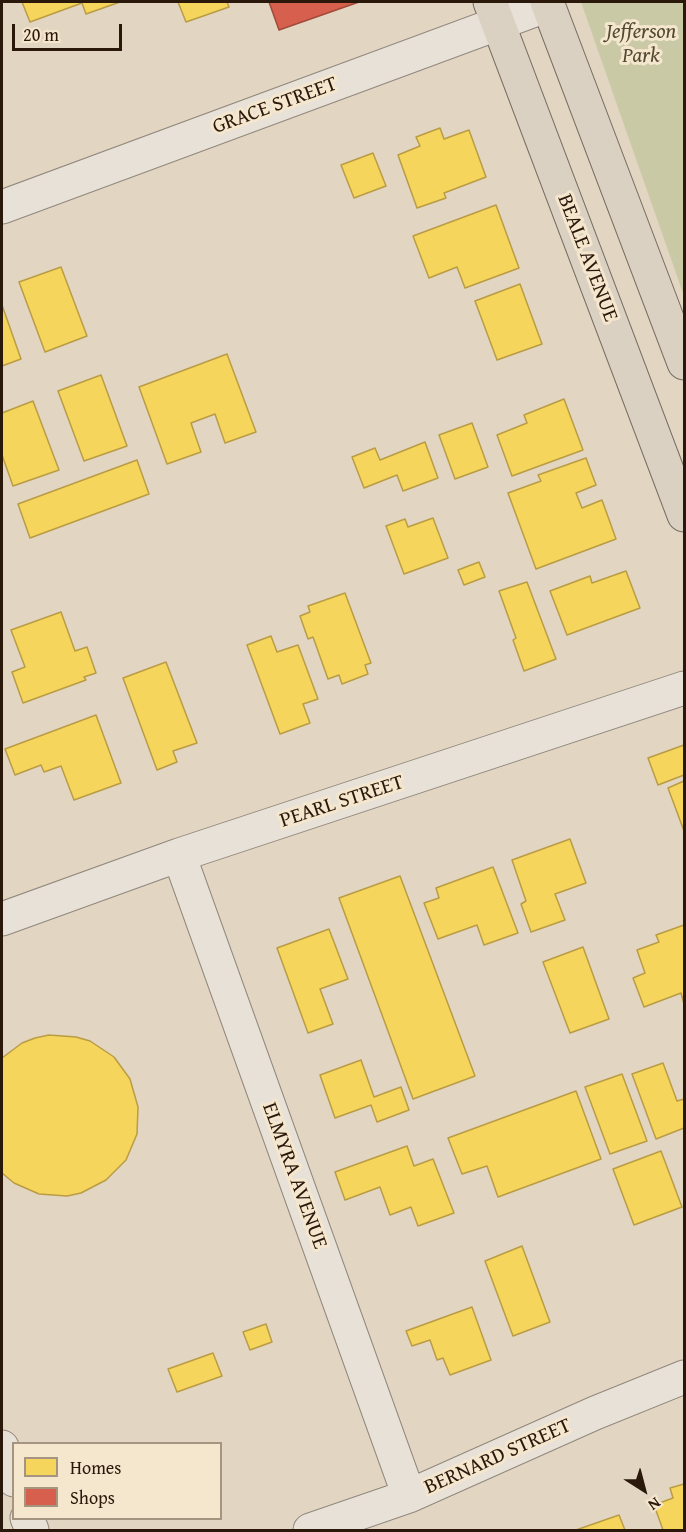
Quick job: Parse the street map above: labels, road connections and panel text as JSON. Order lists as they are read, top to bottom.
{
  "streets": {
    "main road": ["BEALE AVENUE"],
    "street": [
      "GRACE STREET",
      "PEARL STREET",
      "ELMYRA AVENUE",
      "BERNARD STREET"
    ]
  },
  "crossings": [
    ["GRACE STREET", "BEALE AVENUE"],
    ["PEARL STREET", "ELMYRA AVENUE"],
    ["ELMYRA AVENUE", "BERNARD STREET"]
  ],
  "parks": ["Jefferson Park"],
  "legend": ["Homes", "Shops"],
  "scale_bar": "20 m",
  "north": "bottom right"
}
